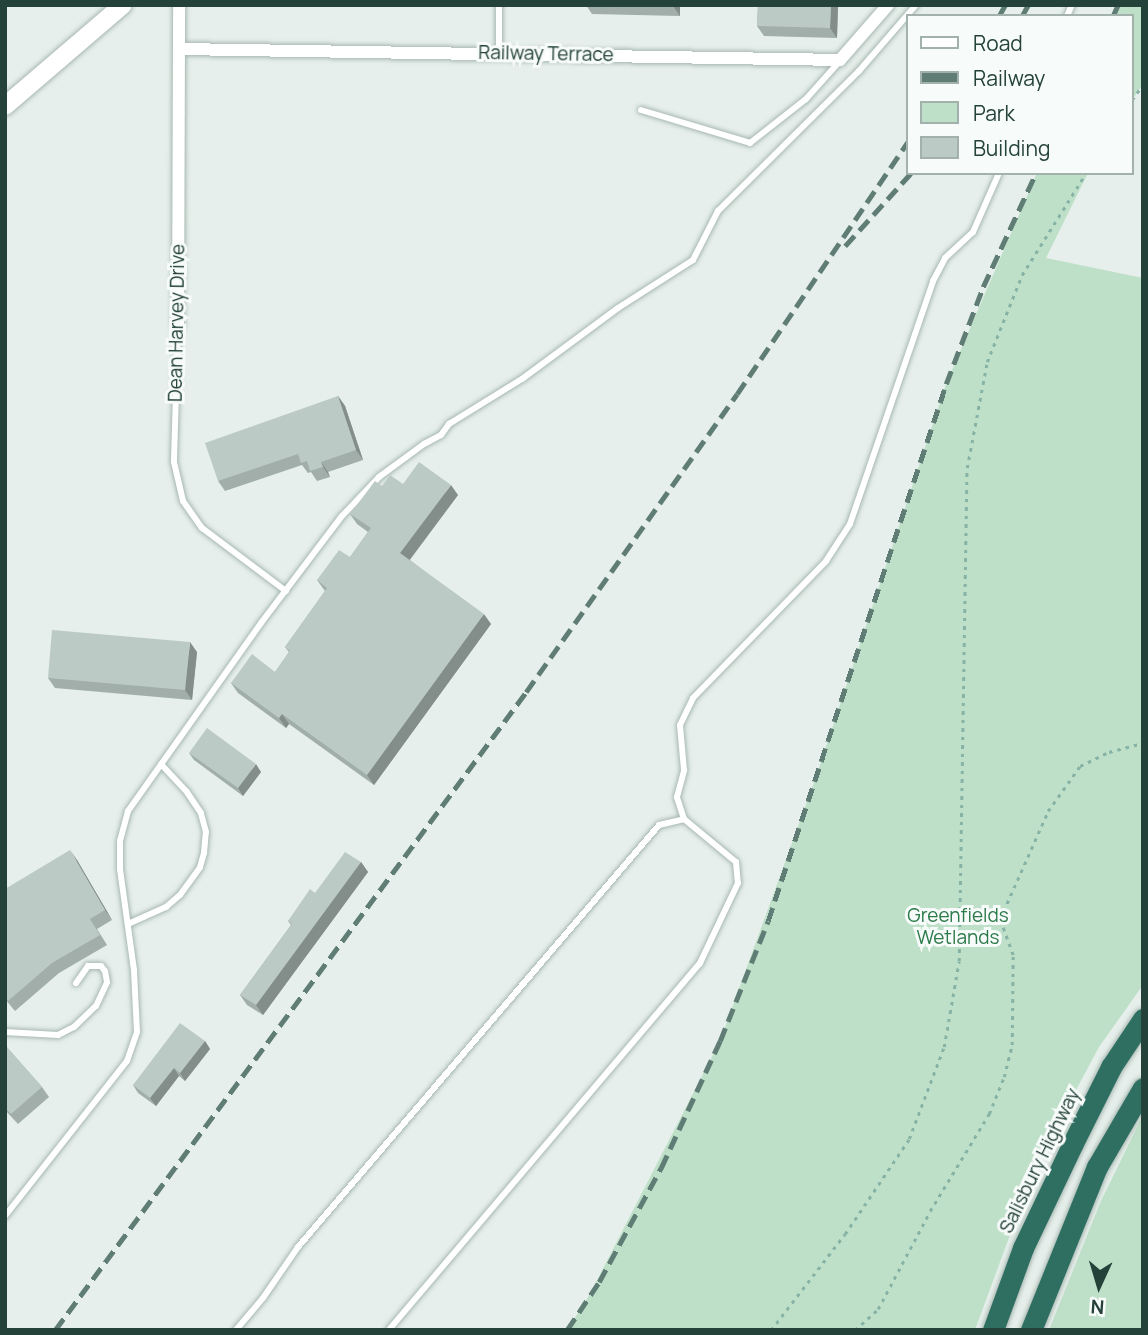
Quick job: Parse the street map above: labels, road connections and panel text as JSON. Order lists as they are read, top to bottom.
{
  "streets": {
    "highway": ["Salisbury Highway"],
    "street": ["Railway Terrace", "Dean Harvey Drive"]
  },
  "crossings": [
    ["Railway Terrace", "Dean Harvey Drive"]
  ],
  "parks": ["Greenfields Wetlands"],
  "legend": [
    "Road",
    "Railway",
    "Park",
    "Building"
  ],
  "north": "bottom"
}
